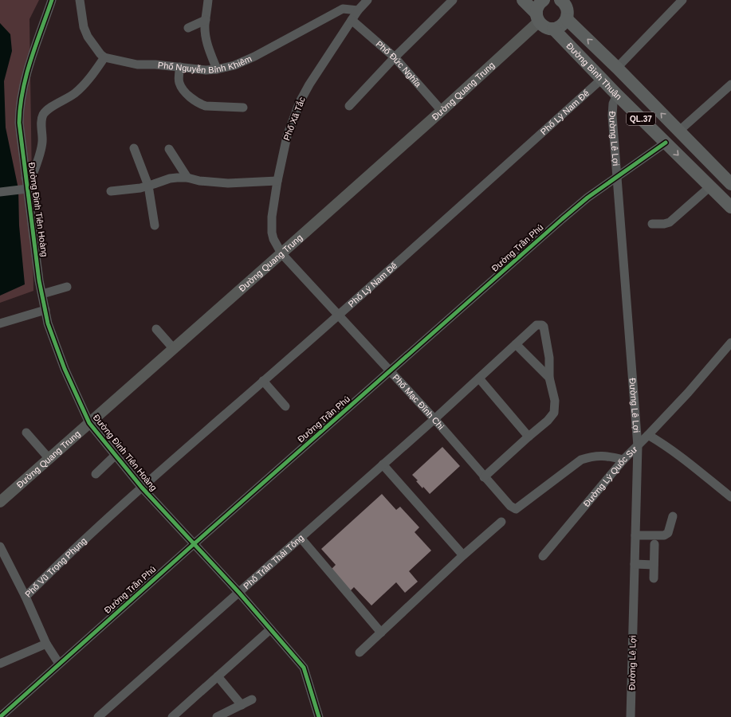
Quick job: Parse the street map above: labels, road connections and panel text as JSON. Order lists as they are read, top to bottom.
{
  "streets": {
    "highway": ["Đường Bình Thuận", "QL.37"],
    "main road": ["Đường Quang Trung"],
    "street": [
      "Phố Nguyễn Bỉnh Khiêm",
      "Phố Đức Nghĩa",
      "Phố Lý Nam Đế",
      "Phố Xã Tắc",
      "Đường Lê Lợi",
      "Đường Đinh Tiên Hoàng",
      "Đường Trần Phú",
      "Phố Mạc Đĩnh Chi",
      "Đường Lý Quốc Sư",
      "Phố Trần Thái Tông",
      "Phố Vũ Trọng Phụng"
    ]
  },
  "crossings": [
    ["Phố Nguyễn Bỉnh Khiêm", "Phố Xã Tắc"],
    ["Phố Đức Nghĩa", "Đường Quang Trung"],
    ["Phố Đức Nghĩa", "Phố Xã Tắc"],
    ["Đường Bình Thuận", "Đường Quang Trung"],
    ["Đường Bình Thuận", "Phố Lý Nam Đế"],
    ["Đường Bình Thuận", "Đường Lê Lợi"],
    ["Đường Bình Thuận", "Đường Trần Phú"],
    ["Đường Quang Trung", "Phố Xã Tắc"],
    ["Đường Quang Trung", "Đường Đinh Tiên Hoàng"],
    ["Đường Quang Trung", "Phố Mạc Đĩnh Chi"],
    ["Phố Lý Nam Đế", "Đường Đinh Tiên Hoàng"],
    ["Phố Lý Nam Đế", "Phố Mạc Đĩnh Chi"],
    ["Phố Lý Nam Đế", "Phố Vũ Trọng Phụng"],
    ["Phố Xã Tắc", "Phố Mạc Đĩnh Chi"],
    ["Đường Lê Lợi", "Đường Trần Phú"],
    ["Đường Lê Lợi", "Đường Lý Quốc Sư"],
    ["Đường Đinh Tiên Hoàng", "Đường Trần Phú"],
    ["Đường Đinh Tiên Hoàng", "Phố Trần Thái Tông"],
    ["Đường Đinh Tiên Hoàng", "Phố Vũ Trọng Phụng"],
    ["Đường Trần Phú", "Phố Mạc Đĩnh Chi"],
    ["Đường Trần Phú", "Phố Vũ Trọng Phụng"],
    ["Phố Mạc Đĩnh Chi", "Đường Lý Quốc Sư"],
    ["Phố Mạc Đĩnh Chi", "Phố Trần Thái Tông"]
  ]
}
